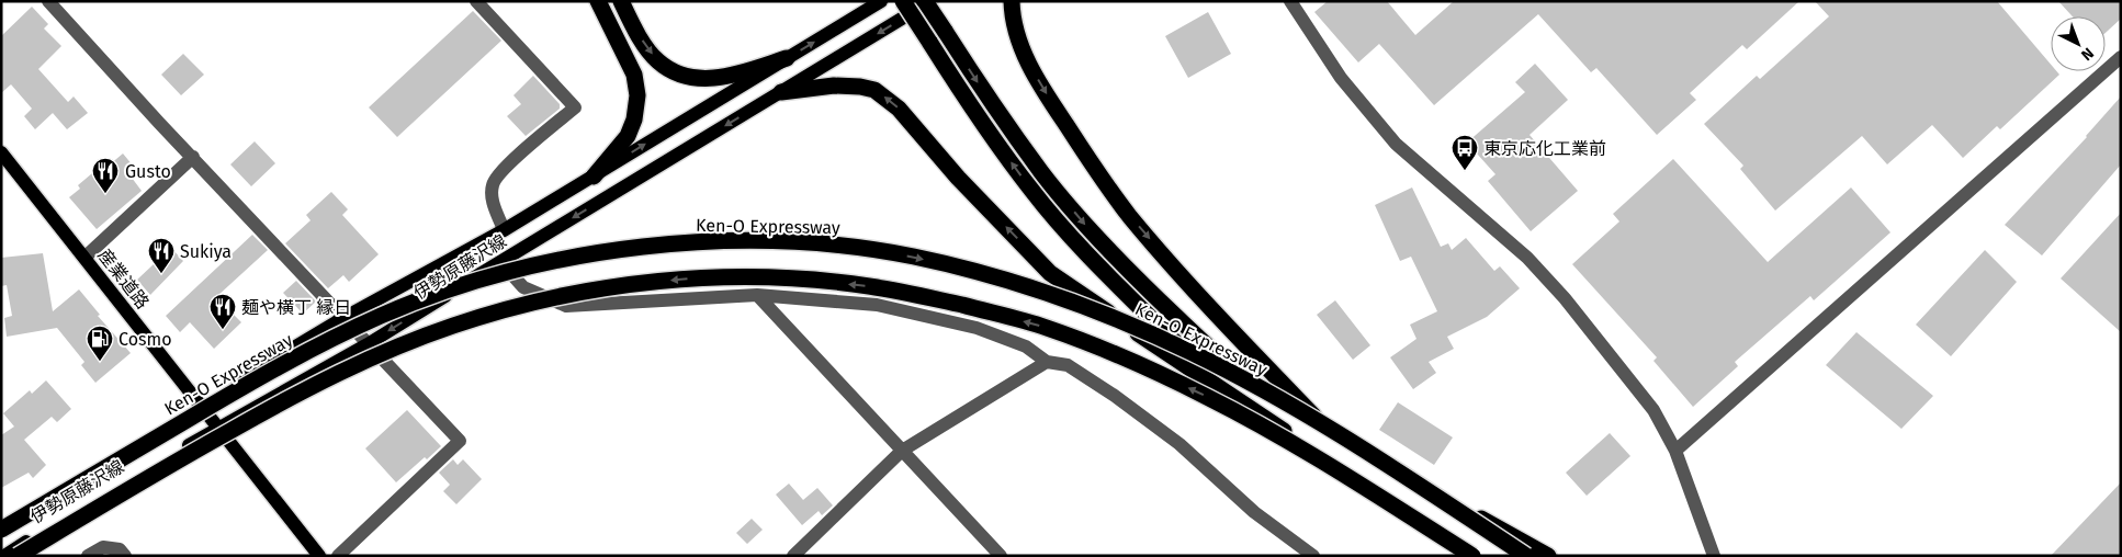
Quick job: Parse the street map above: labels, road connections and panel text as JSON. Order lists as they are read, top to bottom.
{
  "streets": {
    "highway": ["Ken-O Expressway"],
    "main road": ["伊勢原藤沢線", "産業道路"]
  },
  "crossings": [
    ["伊勢原藤沢線", "産業道路"]
  ],
  "places": {
    "bus stop": ["東京応化工業前"],
    "restaurant": ["Gusto", "Sukiya", "麺や横丁 縁日"],
    "fuel station": ["Cosmo"]
  },
  "north": "bottom right"
}
